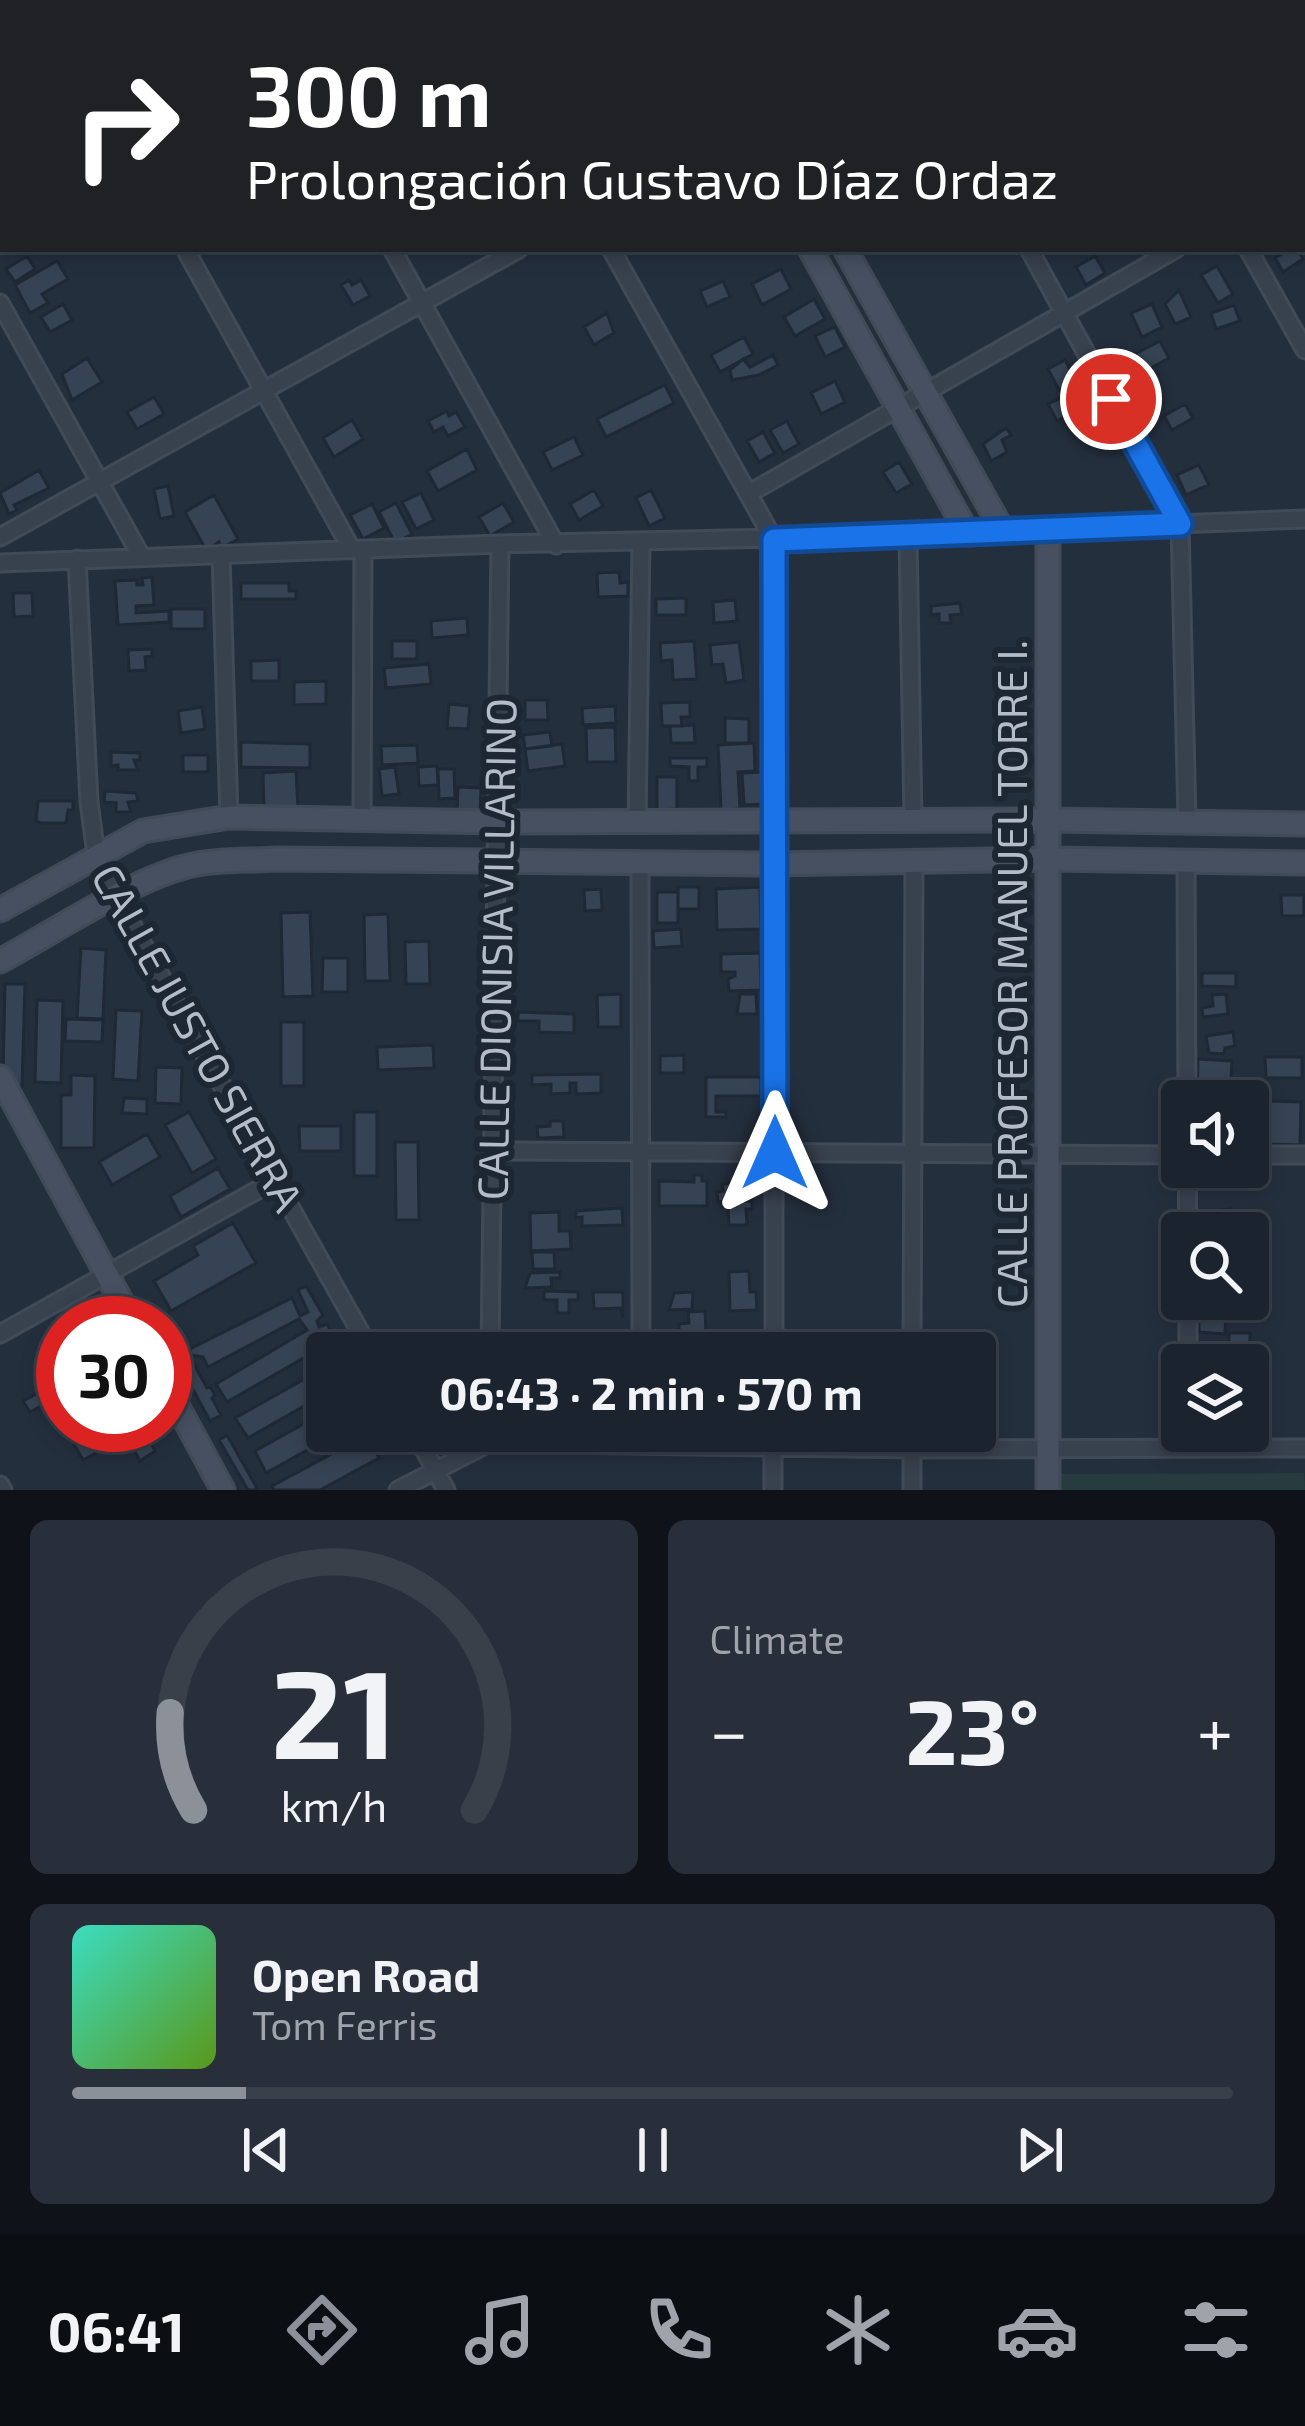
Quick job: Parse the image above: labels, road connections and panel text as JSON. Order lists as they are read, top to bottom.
{
  "streets": {
    "street": ["CALLE DIONISIA VILLARINO", "CALLE PROFESOR MANUEL TORRE I.", "CALLE JUSTO SIERRA"]
  },
  "page": {
    "turn": ["300 m", "Prolongación Gustavo Díaz Ordaz"],
    "limit": "30",
    "trip": "06:43 · 2 min · 570 m",
    "tile": "Climate",
    "heat": ["−", "23°", "+"],
    "song": ["Open Road", "Tom Ferris"],
    "tabs": "06:41",
    "gauge": ["21", "km/h"]
  }
}
